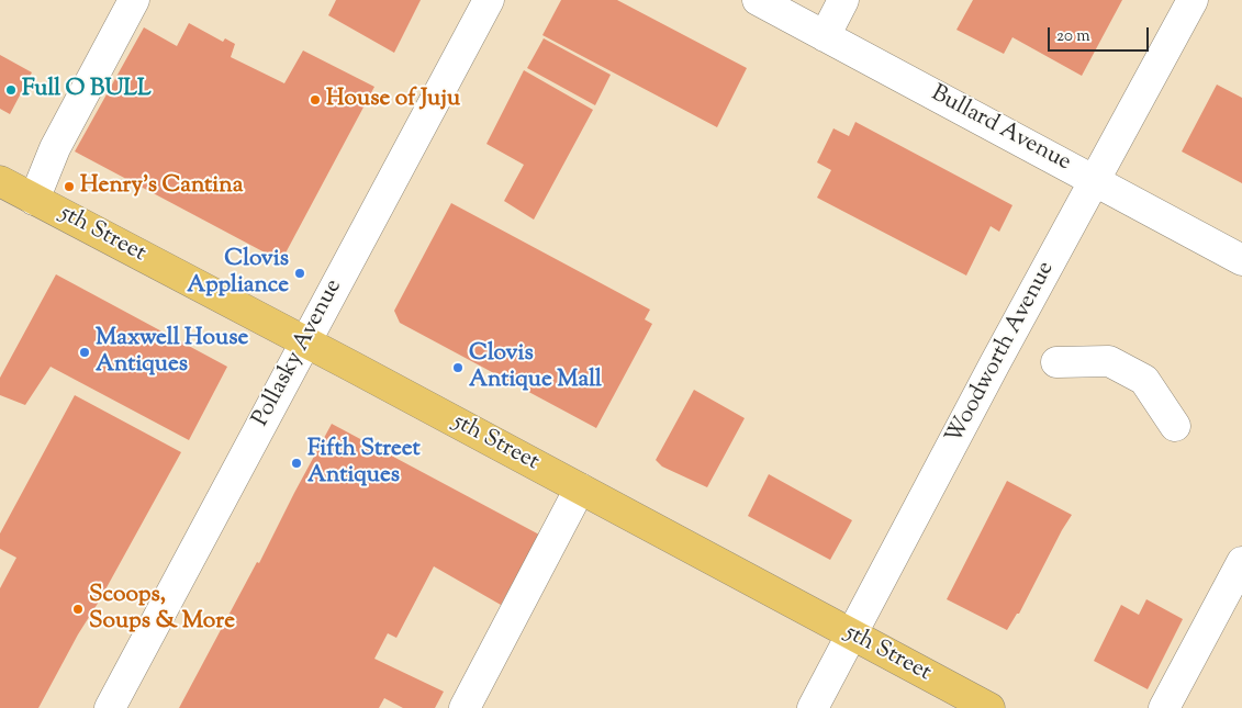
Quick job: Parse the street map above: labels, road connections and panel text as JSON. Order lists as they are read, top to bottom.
{
  "streets": {
    "main road": ["5th Street"],
    "street": ["Bullard Avenue", "Pollasky Avenue", "Woodworth Avenue"]
  },
  "crossings": [
    ["Bullard Avenue", "Woodworth Avenue"],
    ["5th Street", "Pollasky Avenue"],
    ["5th Street", "Woodworth Avenue"]
  ],
  "places": [
    "Full O BULL",
    "House of Juju",
    "Henry's Cantina",
    "Clovis Appliance",
    "Maxwell House Antiques",
    "Clovis Antique Mall",
    "Fifth Street Antiques",
    "Scoops, Soups & More"
  ],
  "scale_bar": "20 m"
}
